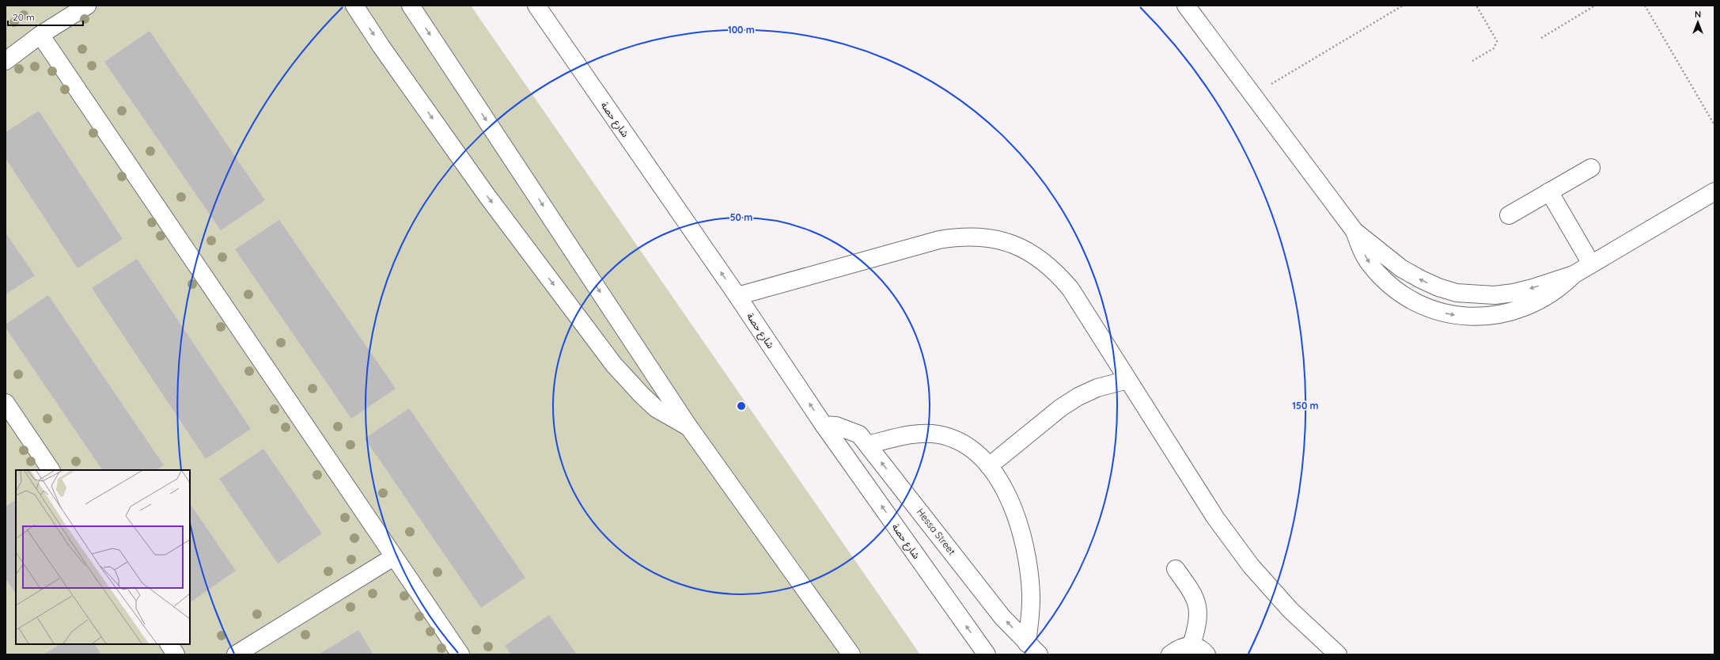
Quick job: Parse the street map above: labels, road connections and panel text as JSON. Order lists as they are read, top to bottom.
{
  "streets": {
    "street": ["شارع حصة", "Hessa Street"]
  },
  "crossings": [
    ["شارع حصة", "Hessa Street"]
  ],
  "scale_bar": "20 m",
  "north": "top",
  "rings": ["100 m", "50 m", "150 m"]
}
